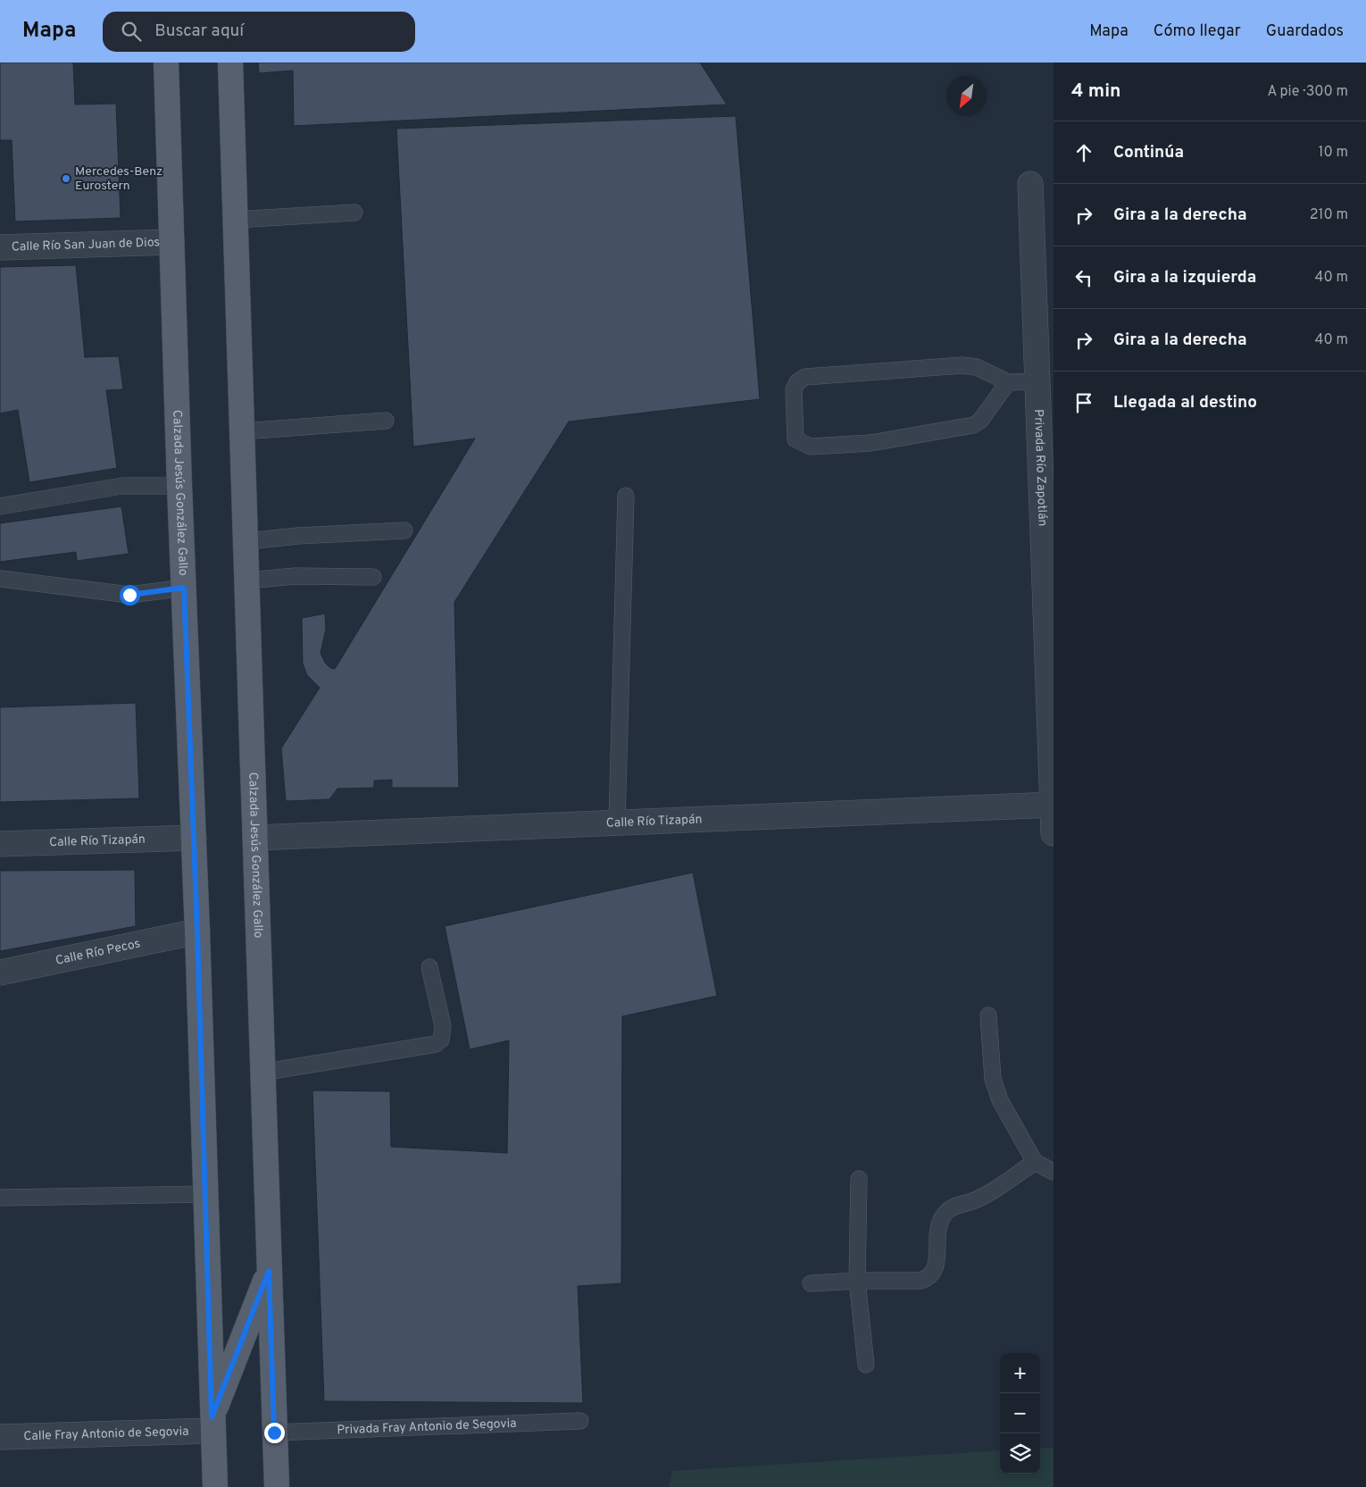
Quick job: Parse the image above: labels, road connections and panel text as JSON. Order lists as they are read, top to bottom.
{
  "streets": {
    "main road": ["Calzada Jesús González Gallo"],
    "street": [
      "Calle Río San Juan de Dios",
      "Privada Río Zapotlán",
      "Calle Río Tizapán",
      "Calle Río Pecos",
      "Calle Fray Antonio de Segovia"
    ],
    "lane": ["Privada Fray Antonio de Segovia"]
  },
  "crossings": [
    ["Calle Río San Juan de Dios", "Calzada Jesús González Gallo"],
    ["Privada Río Zapotlán", "Calle Río Tizapán"],
    ["Calzada Jesús González Gallo", "Calle Río Tizapán"],
    ["Calzada Jesús González Gallo", "Calle Río Pecos"],
    ["Calzada Jesús González Gallo", "Privada Fray Antonio de Segovia"],
    ["Calzada Jesús González Gallo", "Calle Fray Antonio de Segovia"]
  ],
  "places": ["Mercedes-Benz Eurostern"],
  "north": "bottom left",
  "page": {
    "header": "Mapa",
    "search": "Buscar aquí",
    "nav": ["Mapa", "Cómo llegar", "Guardados"],
    "heading": ["4 min", "A pie · 300 m"],
    "list": [
      ["Continúa", "10 m"],
      ["Gira a la derecha", "210 m"],
      ["Gira a la izquierda", "40 m"],
      ["Gira a la derecha", "40 m"],
      "Llegada al destino"
    ],
    "map_buttons": ["+", "−"]
  }
}
